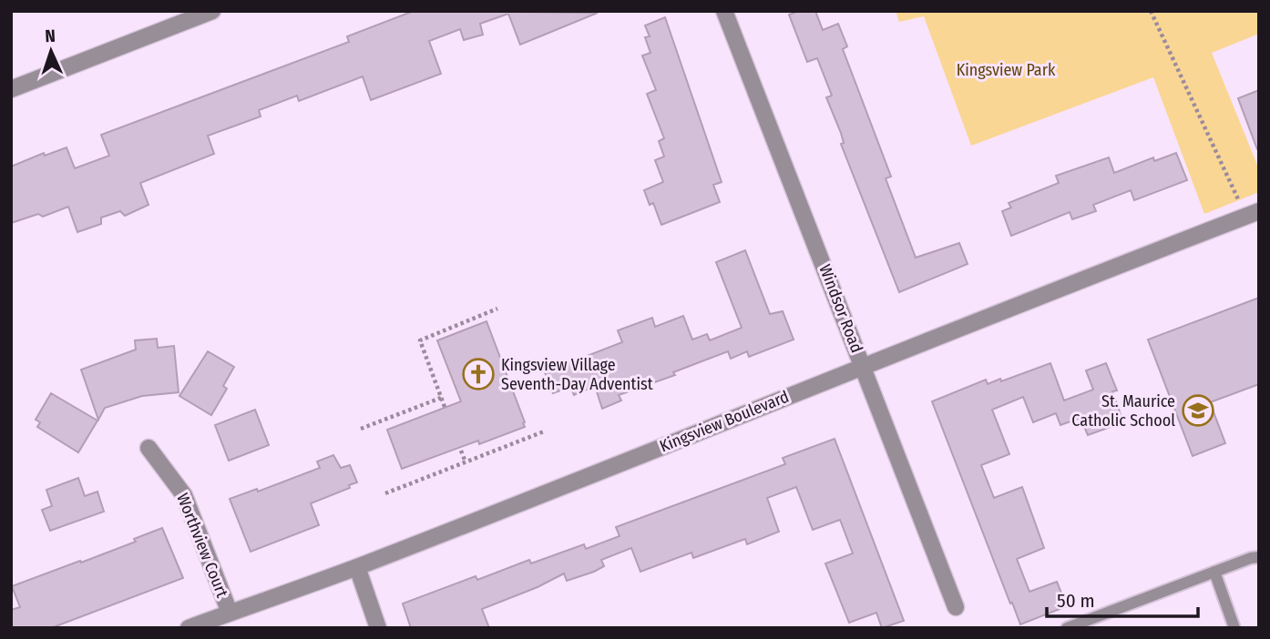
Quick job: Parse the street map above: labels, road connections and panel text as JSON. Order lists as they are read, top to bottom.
{
  "streets": {
    "street": ["Windsor Road", "Kingsview Boulevard", "Worthview Court"]
  },
  "crossings": [
    ["Windsor Road", "Kingsview Boulevard"],
    ["Kingsview Boulevard", "Worthview Court"]
  ],
  "parks": ["Kingsview Park"],
  "places": {
    "church": ["Kingsview Village Seventh-Day Adventist"],
    "school or university": ["St. Maurice Catholic School"]
  },
  "scale_bar": "50 m",
  "north": "top"
}
